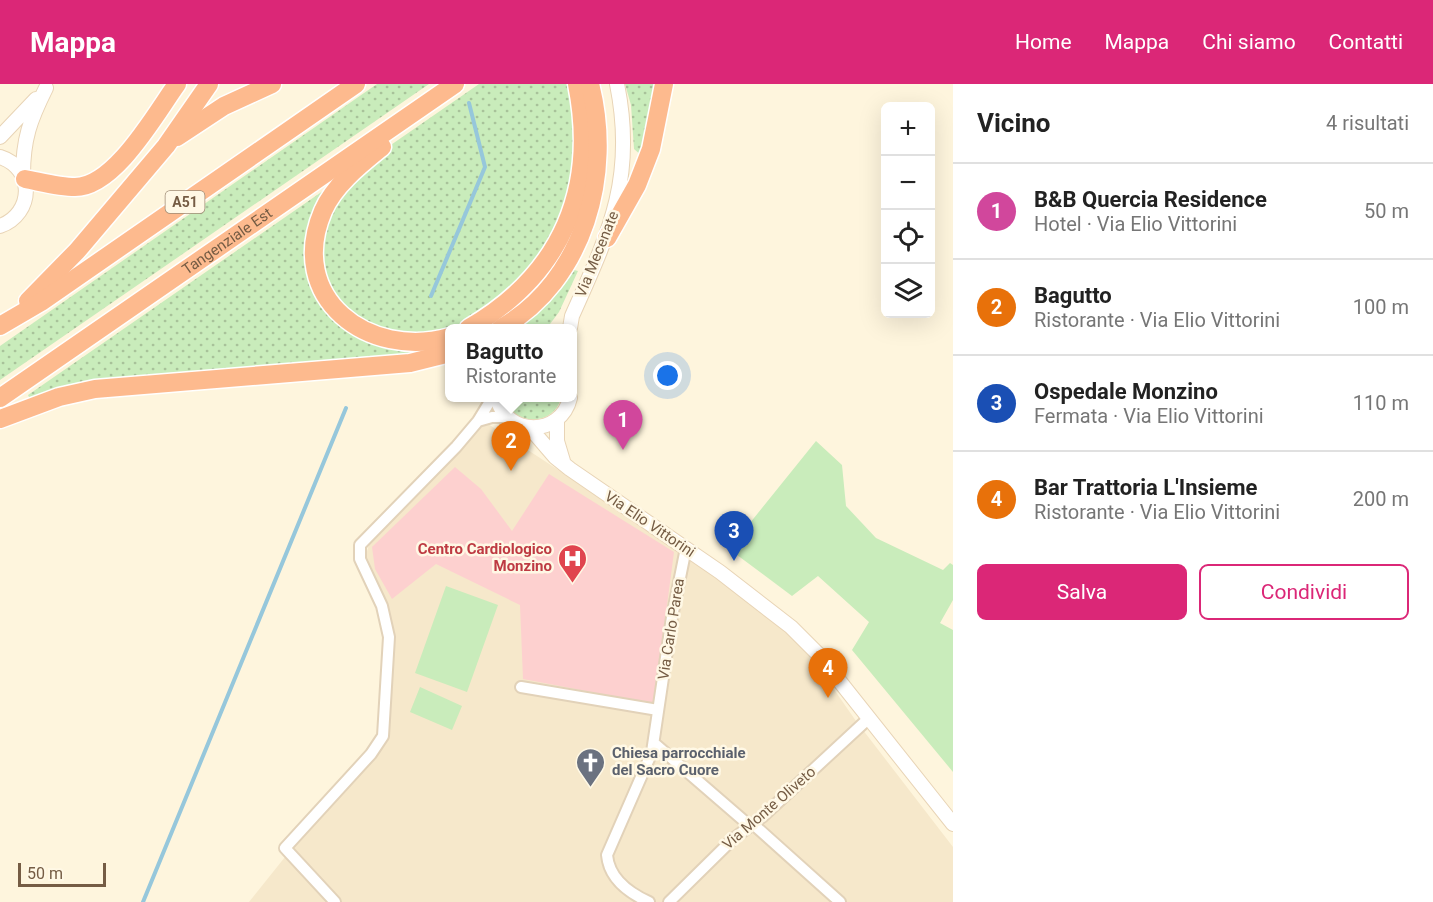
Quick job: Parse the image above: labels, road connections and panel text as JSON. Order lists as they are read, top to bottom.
{
  "streets": {
    "highway": ["A51", "Tangenziale Est"],
    "street": [
      "Via Mecenate",
      "Via Elio Vittorini",
      "Via Carlo Parea",
      "Via Monte Oliveto"
    ]
  },
  "crossings": [
    ["Via Elio Vittorini", "Via Carlo Parea"],
    ["Via Elio Vittorini", "Via Monte Oliveto"]
  ],
  "places": {
    "hospital": ["Centro Cardiologico Monzino"],
    "church": ["Chiesa parrocchiale del Sacro Cuore"]
  },
  "scale_bar": "50 m",
  "page": {
    "header": "Mappa",
    "nav": [
      "Home",
      "Mappa",
      "Chi siamo",
      "Contatti"
    ],
    "heading": ["Vicino", "4 risultati"],
    "map_buttons": ["+", "−"],
    "list": [
      {
        "mark": "1",
        "name": "B&B Quercia Residence",
        "note": "Hotel · Via Elio Vittorini",
        "value": "50 m"
      },
      {
        "mark": "2",
        "name": "Bagutto",
        "note": "Ristorante · Via Elio Vittorini",
        "value": "100 m"
      },
      {
        "mark": "3",
        "name": "Ospedale Monzino",
        "note": "Fermata · Via Elio Vittorini",
        "value": "110 m"
      },
      {
        "mark": "4",
        "name": "Bar Trattoria L'Insieme",
        "note": "Ristorante · Via Elio Vittorini",
        "value": "200 m"
      }
    ],
    "popup": ["Bagutto", "Ristorante"],
    "pins": [
      "1",
      "2",
      "3",
      "4"
    ],
    "buttons": ["Salva", "Condividi"],
    "scale": "50 m"
  }
}
